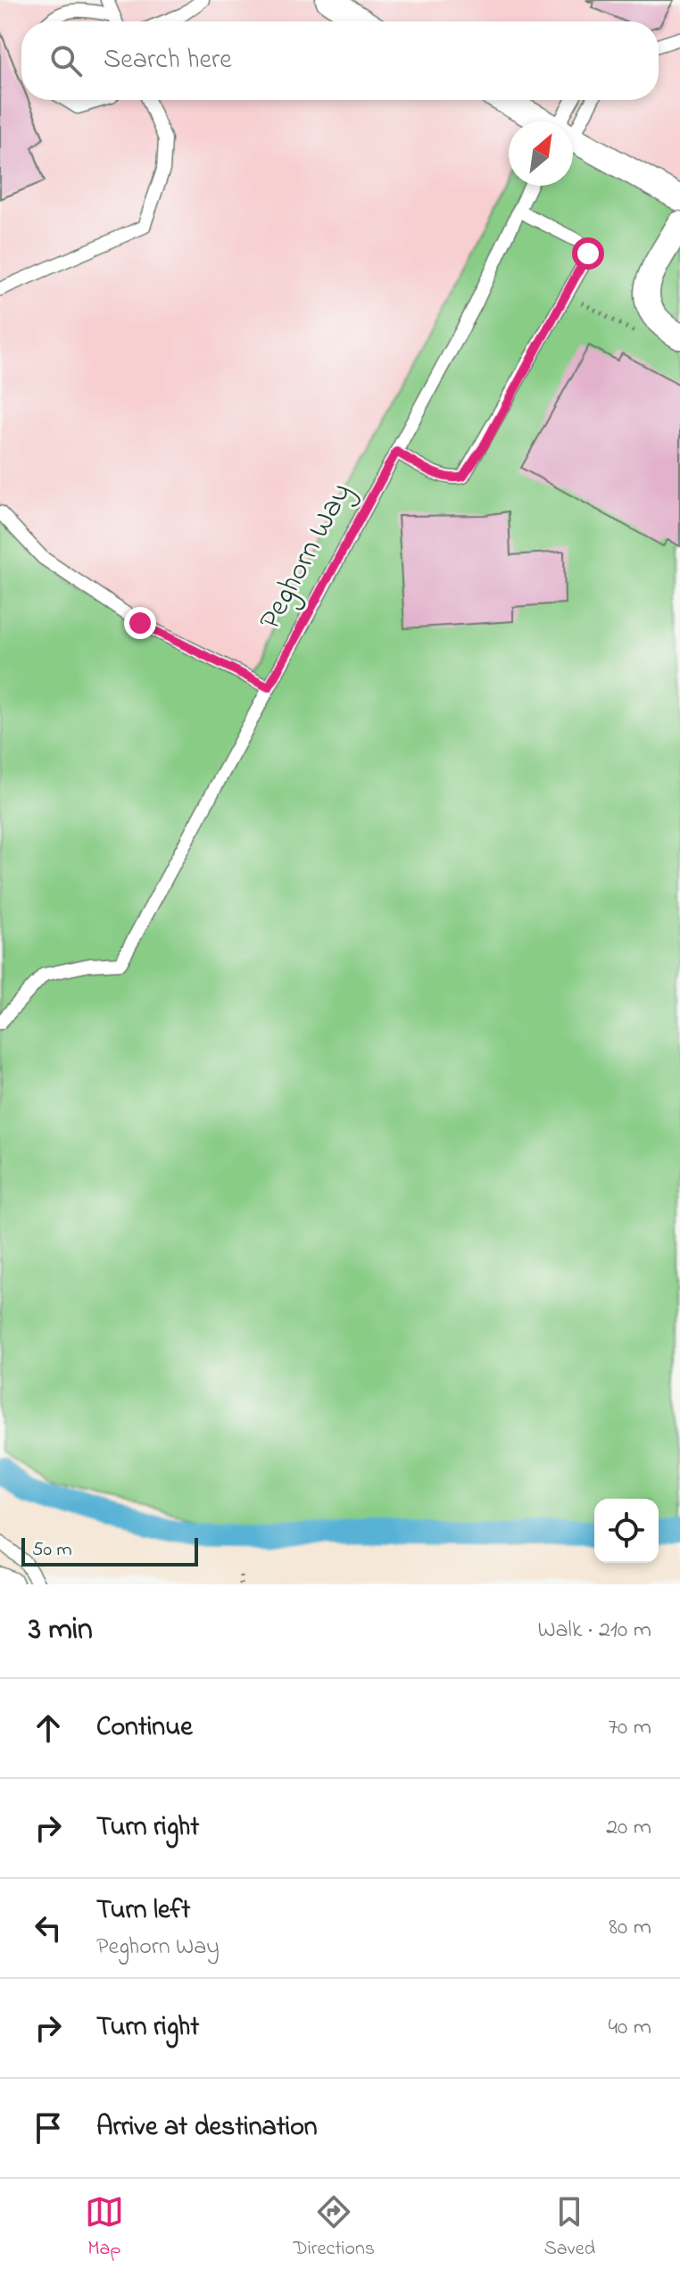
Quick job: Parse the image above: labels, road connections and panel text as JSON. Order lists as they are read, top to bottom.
{
  "streets": {
    "lane": ["Peghorn Way"]
  },
  "scale_bar": "50 m",
  "north": "top right",
  "page": {
    "search": "Search here",
    "scale": "50 m",
    "heading": ["3 min", "Walk · 210 m"],
    "list": [
      ["Continue", "70 m"],
      ["Turn right", "20 m"],
      ["Turn left", "Peghorn Way", "80 m"],
      ["Turn right", "40 m"],
      "Arrive at destination"
    ],
    "nav": ["Map", "Directions", "Saved"]
  }
}
